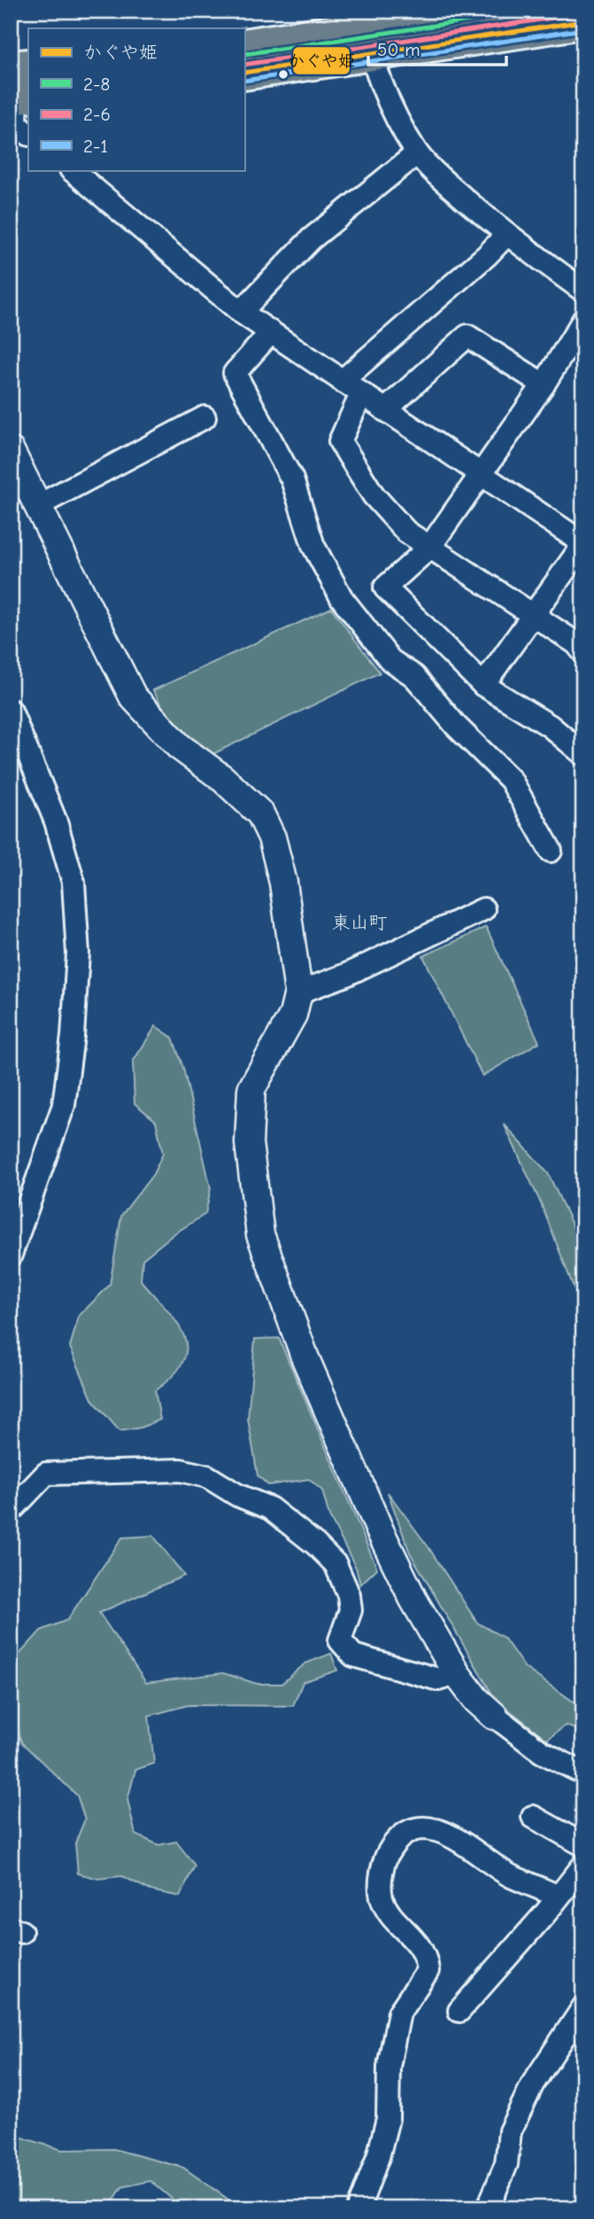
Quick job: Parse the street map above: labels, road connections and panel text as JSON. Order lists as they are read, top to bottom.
{
  "districts": ["東山町"],
  "lines": [
    "transit line 2-6",
    "transit line 2-8",
    "transit line かぐや姫",
    "transit line 2-1"
  ],
  "legend": [
    "かぐや姫",
    "2-8",
    "2-6",
    "2-1"
  ],
  "scale_bar": "50 m"
}
